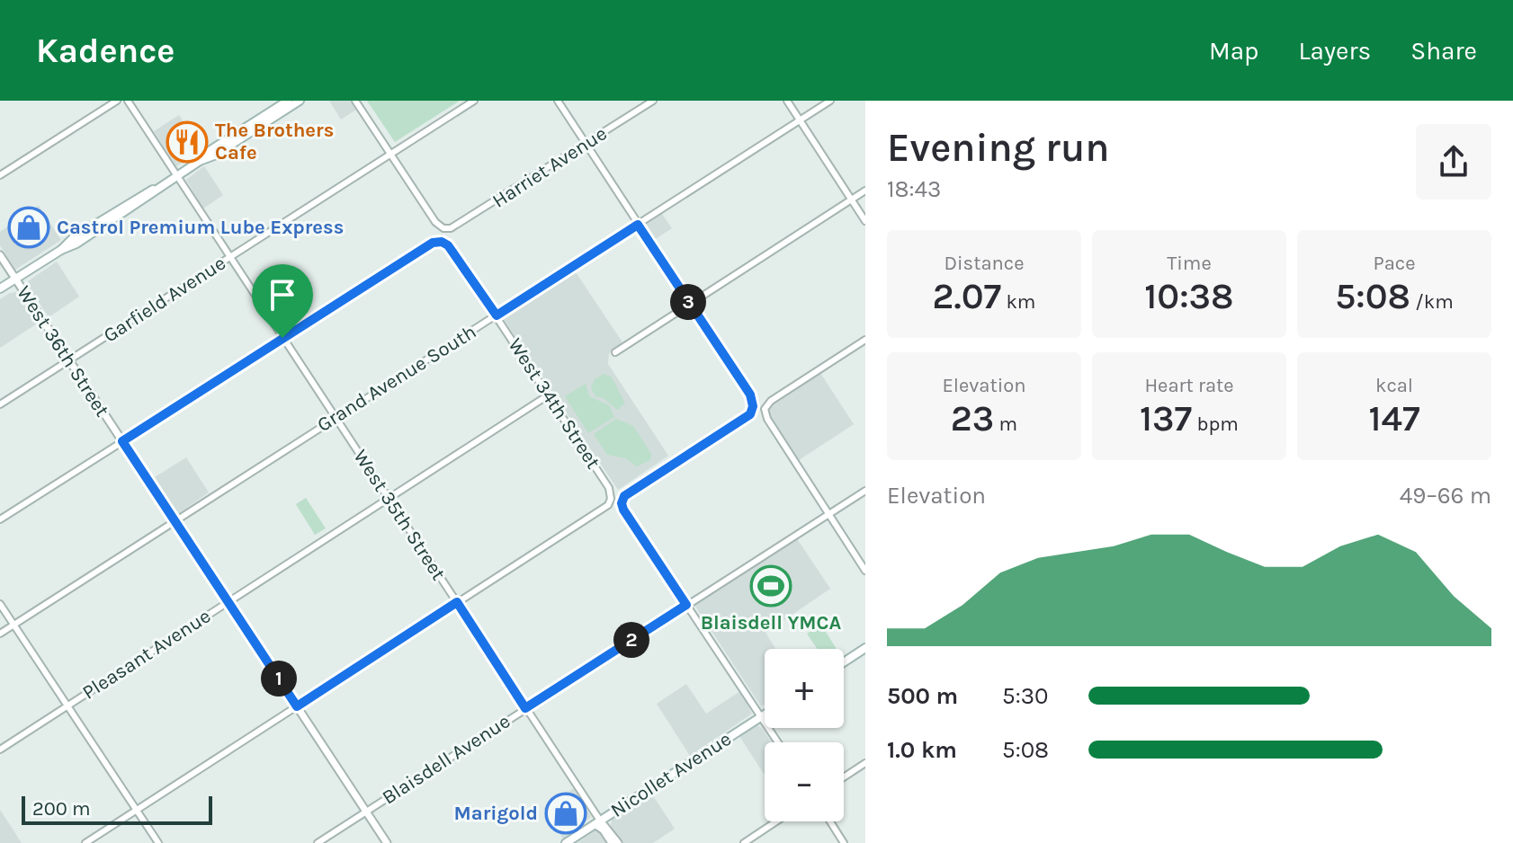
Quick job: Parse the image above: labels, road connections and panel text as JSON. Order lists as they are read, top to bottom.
{
  "streets": {
    "main road": ["Nicollet Avenue"],
    "street": [
      "Harriet Avenue",
      "Garfield Avenue",
      "West 36th Street",
      "Grand Avenue South",
      "West 34th Street",
      "West 35th Street",
      "Pleasant Avenue",
      "Blaisdell Avenue"
    ]
  },
  "crossings": [
    ["Harriet Avenue", "Garfield Avenue"],
    ["Garfield Avenue", "West 36th Street"],
    ["Garfield Avenue", "West 35th Street"],
    ["West 36th Street", "Grand Avenue South"],
    ["West 36th Street", "Pleasant Avenue"],
    ["West 36th Street", "Blaisdell Avenue"],
    ["Grand Avenue South", "West 34th Street"],
    ["Grand Avenue South", "West 35th Street"],
    ["West 34th Street", "West 35th Street"],
    ["West 34th Street", "Pleasant Avenue"],
    ["West 35th Street", "Pleasant Avenue"],
    ["West 35th Street", "Blaisdell Avenue"],
    ["West 35th Street", "Nicollet Avenue"]
  ],
  "places": {
    "restaurant": ["The Brothers Cafe"],
    "shop": ["Castrol Premium Lube Express", "Marigold"],
    "sports": ["Blaisdell YMCA"]
  },
  "scale_bar": "200 m",
  "page": {
    "header": "Kadence",
    "nav": ["Map", "Layers", "Share"],
    "heading": ["Evening run", "18:43"],
    "stats": [
      ["Distance", "2.07 km"],
      ["Time", "10:38"],
      ["Pace", "5:08 /km"],
      ["Elevation", "23 m"],
      ["Heart rate", "137 bpm"],
      ["kcal", "147"]
    ],
    "pins": ["3", "2", "1"],
    "chart": ["Elevation", "49–66 m"],
    "map_buttons": ["+", "−"],
    "list": [
      {
        "name": "500 m",
        "note": "5:30"
      },
      {
        "name": "1.0 km",
        "note": "5:08"
      }
    ],
    "scale": "200 m"
  }
}
